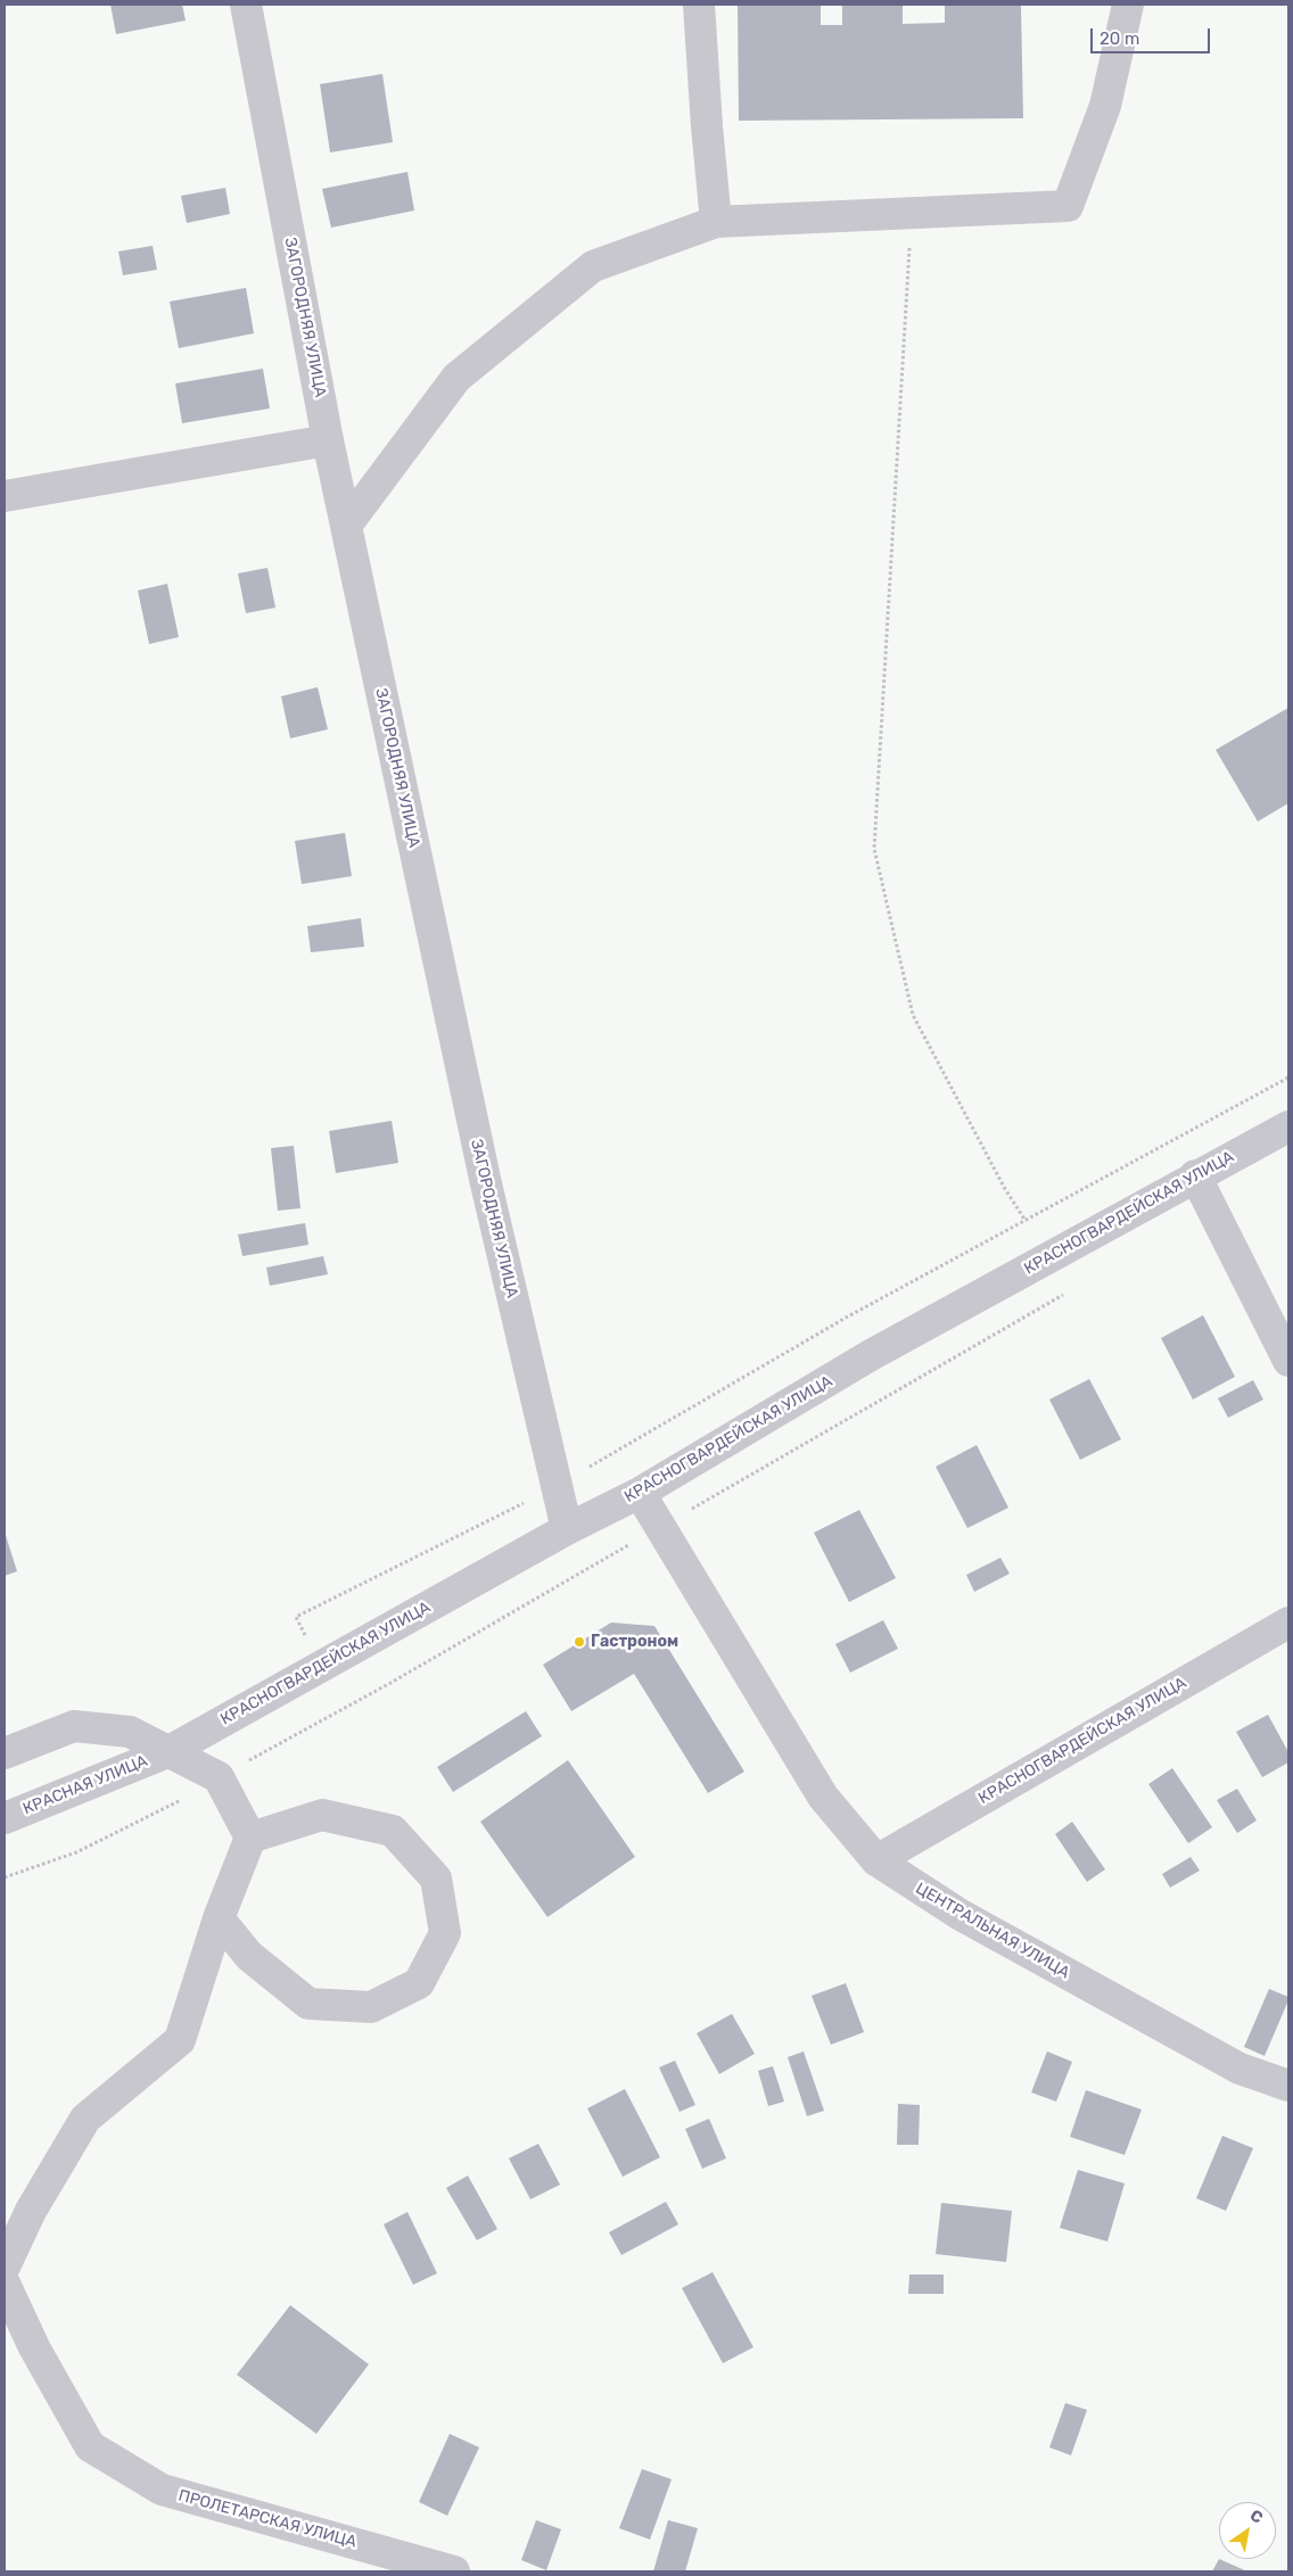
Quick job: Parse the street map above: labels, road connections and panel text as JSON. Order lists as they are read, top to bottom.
{
  "streets": {
    "street": [
      "ЗАГОРОДНЯЯ УЛИЦА",
      "КРАСНОГВАРДЕЙСКАЯ УЛИЦА",
      "КРАСНАЯ УЛИЦА",
      "ЦЕНТРАЛЬНАЯ УЛИЦА",
      "ПРОЛЕТАРСКАЯ УЛИЦА"
    ]
  },
  "crossings": [
    ["ЗАГОРОДНЯЯ УЛИЦА", "КРАСНОГВАРДЕЙСКАЯ УЛИЦА"],
    ["КРАСНОГВАРДЕЙСКАЯ УЛИЦА", "КРАСНАЯ УЛИЦА"],
    ["КРАСНОГВАРДЕЙСКАЯ УЛИЦА", "ЦЕНТРАЛЬНАЯ УЛИЦА"]
  ],
  "places": ["Гастроном"],
  "scale_bar": "20 m",
  "north": "top right"
}
